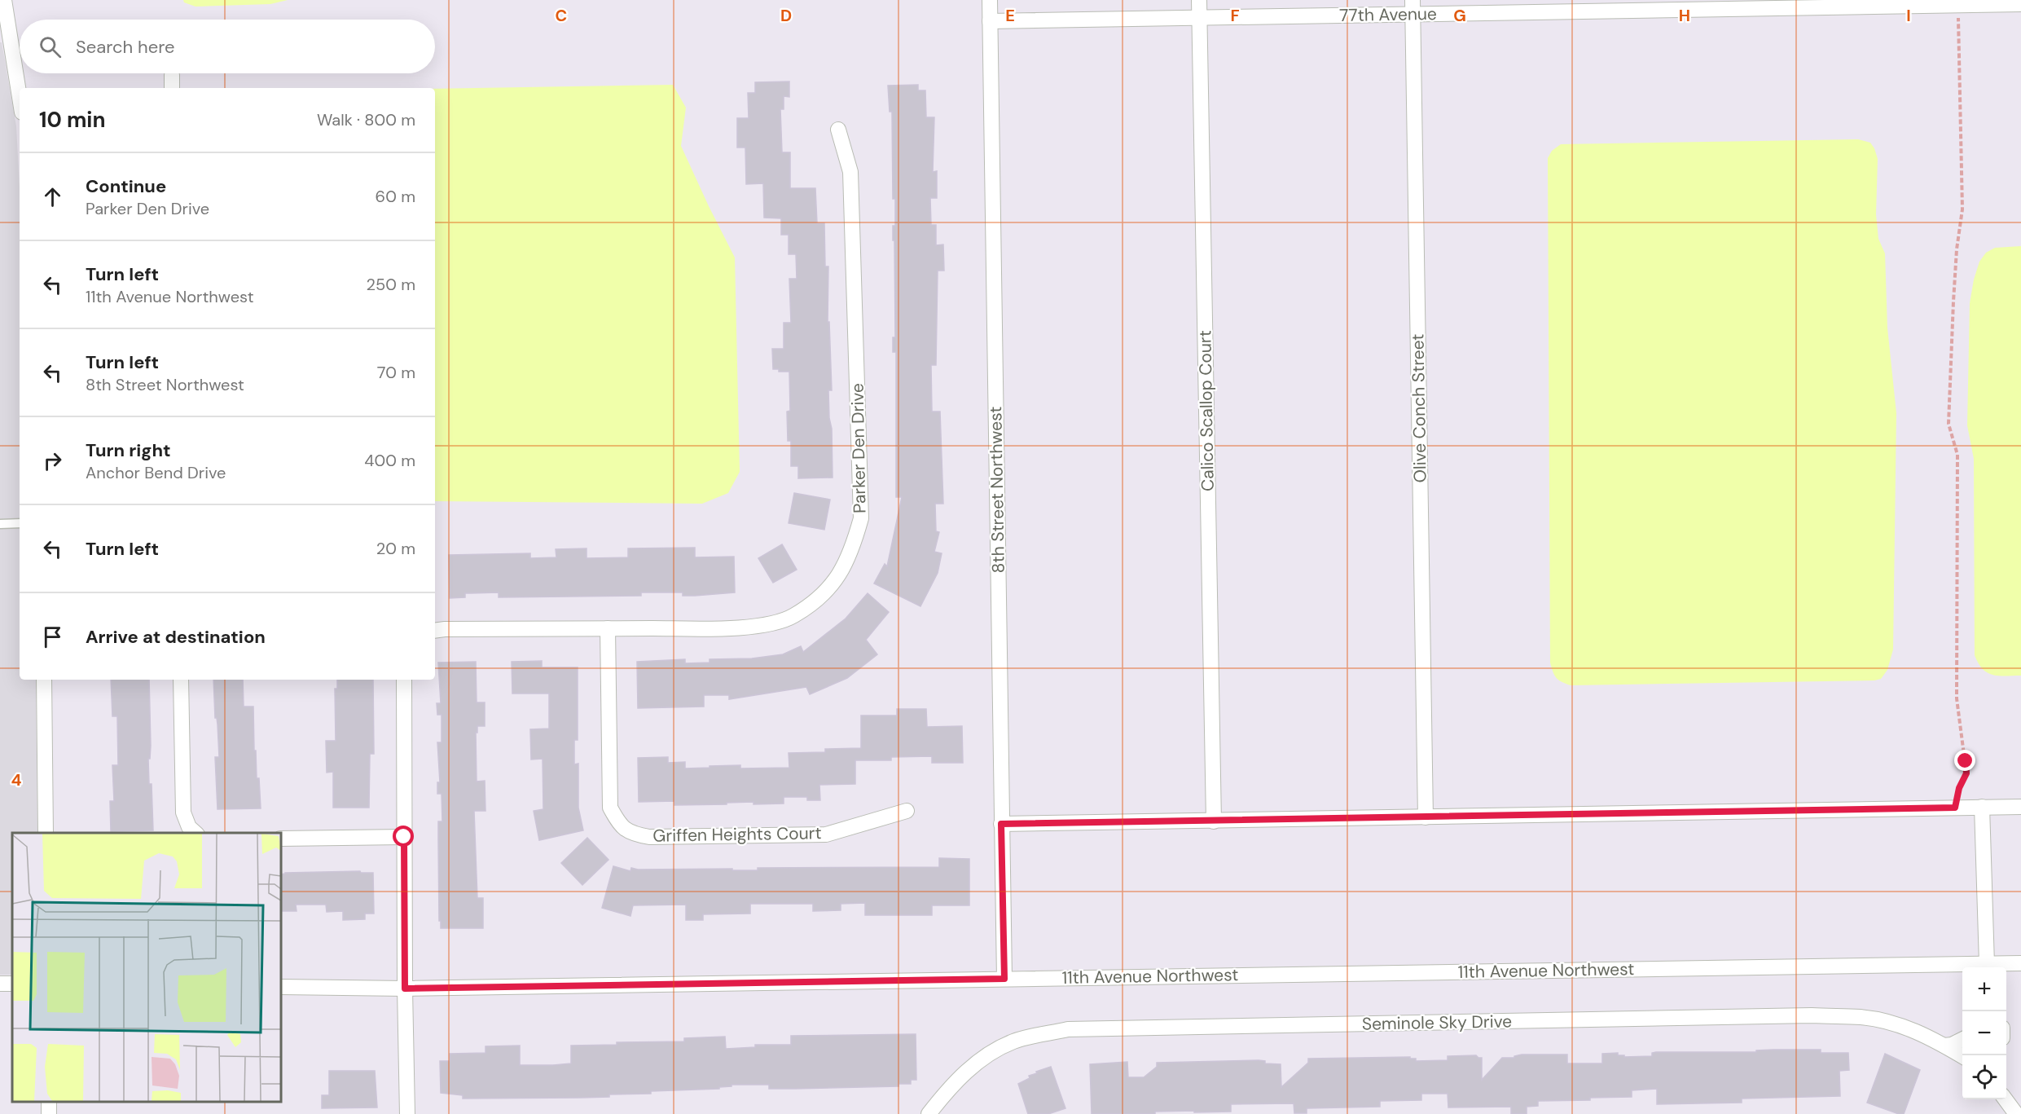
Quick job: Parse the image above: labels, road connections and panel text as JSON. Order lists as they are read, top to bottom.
{
  "streets": {
    "street": [
      "77th Avenue",
      "Olive Conch Street",
      "Calico Scallop Court",
      "Parker Den Drive",
      "8th Street Northwest",
      "Griffen Heights Court",
      "11th Avenue Northwest",
      "Seminole Sky Drive"
    ]
  },
  "crossings": [
    ["77th Avenue", "Olive Conch Street"],
    ["77th Avenue", "Calico Scallop Court"],
    ["77th Avenue", "8th Street Northwest"],
    ["Parker Den Drive", "Griffen Heights Court"],
    ["8th Street Northwest", "11th Avenue Northwest"]
  ],
  "page": {
    "search": "Search here",
    "heading": ["10 min", "Walk · 800 m"],
    "list": [
      ["Continue", "Parker Den Drive", "60 m"],
      ["Turn left", "11th Avenue Northwest", "250 m"],
      ["Turn left", "8th Street Northwest", "70 m"],
      ["Turn right", "Anchor Bend Drive", "400 m"],
      ["Turn left", "20 m"],
      "Arrive at destination"
    ],
    "map_buttons": ["+", "−"]
  },
  "grid": {
    "columns": [
      "C",
      "D",
      "E",
      "F",
      "G",
      "H",
      "I"
    ],
    "rows": ["4"]
  }
}
